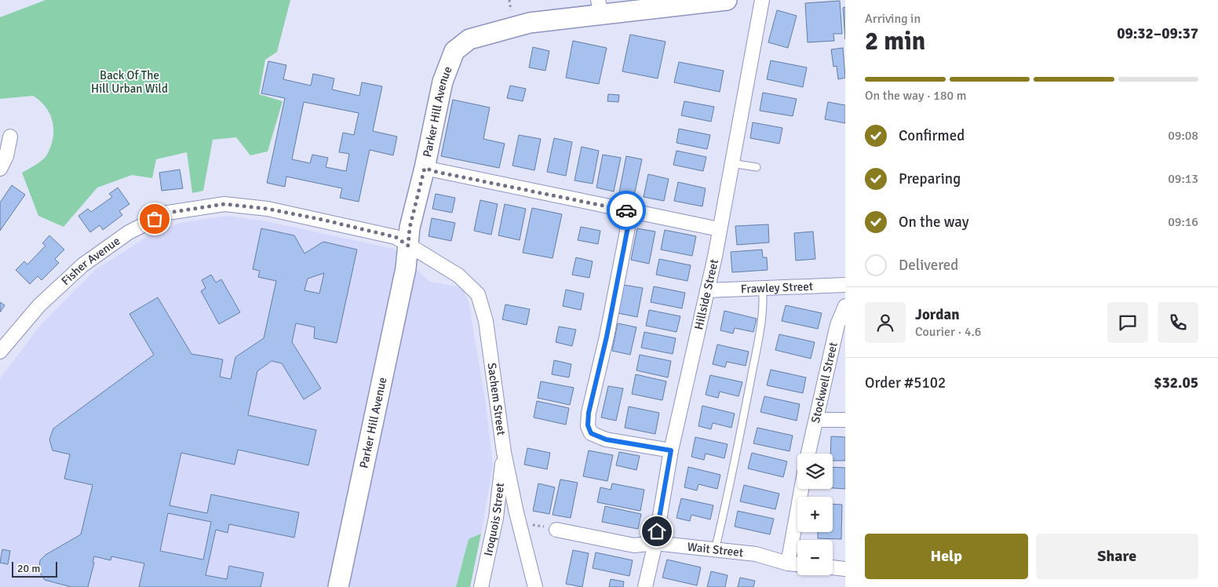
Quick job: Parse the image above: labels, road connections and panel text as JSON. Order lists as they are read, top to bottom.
{
  "streets": {
    "street": [
      "Parker Hill Avenue",
      "Fisher Avenue",
      "Frawley Street",
      "Hillside Street",
      "Stockwell Street",
      "Sachem Street",
      "Iroquois Street",
      "Wait Street"
    ]
  },
  "crossings": [
    ["Parker Hill Avenue", "Fisher Avenue"],
    ["Parker Hill Avenue", "Sachem Street"],
    ["Fisher Avenue", "Sachem Street"],
    ["Frawley Street", "Hillside Street"],
    ["Hillside Street", "Wait Street"],
    ["Sachem Street", "Iroquois Street"]
  ],
  "parks": ["Back Of The Hill Urban Wild"],
  "scale_bar": "20 m",
  "page": {
    "heading": ["2 min", "Arriving in", "09:32–09:37"],
    "panel": [
      "Jordan",
      "Courier · 4.6",
      "Order #5102",
      "$32.05"
    ],
    "bar": "On the way · 180 m",
    "list": [
      ["Confirmed", "09:08"],
      ["Preparing", "09:13"],
      ["On the way", "09:16"],
      "Delivered"
    ],
    "map_buttons": ["+", "−"],
    "buttons": ["Help", "Share"],
    "scale": "20 m"
  }
}
